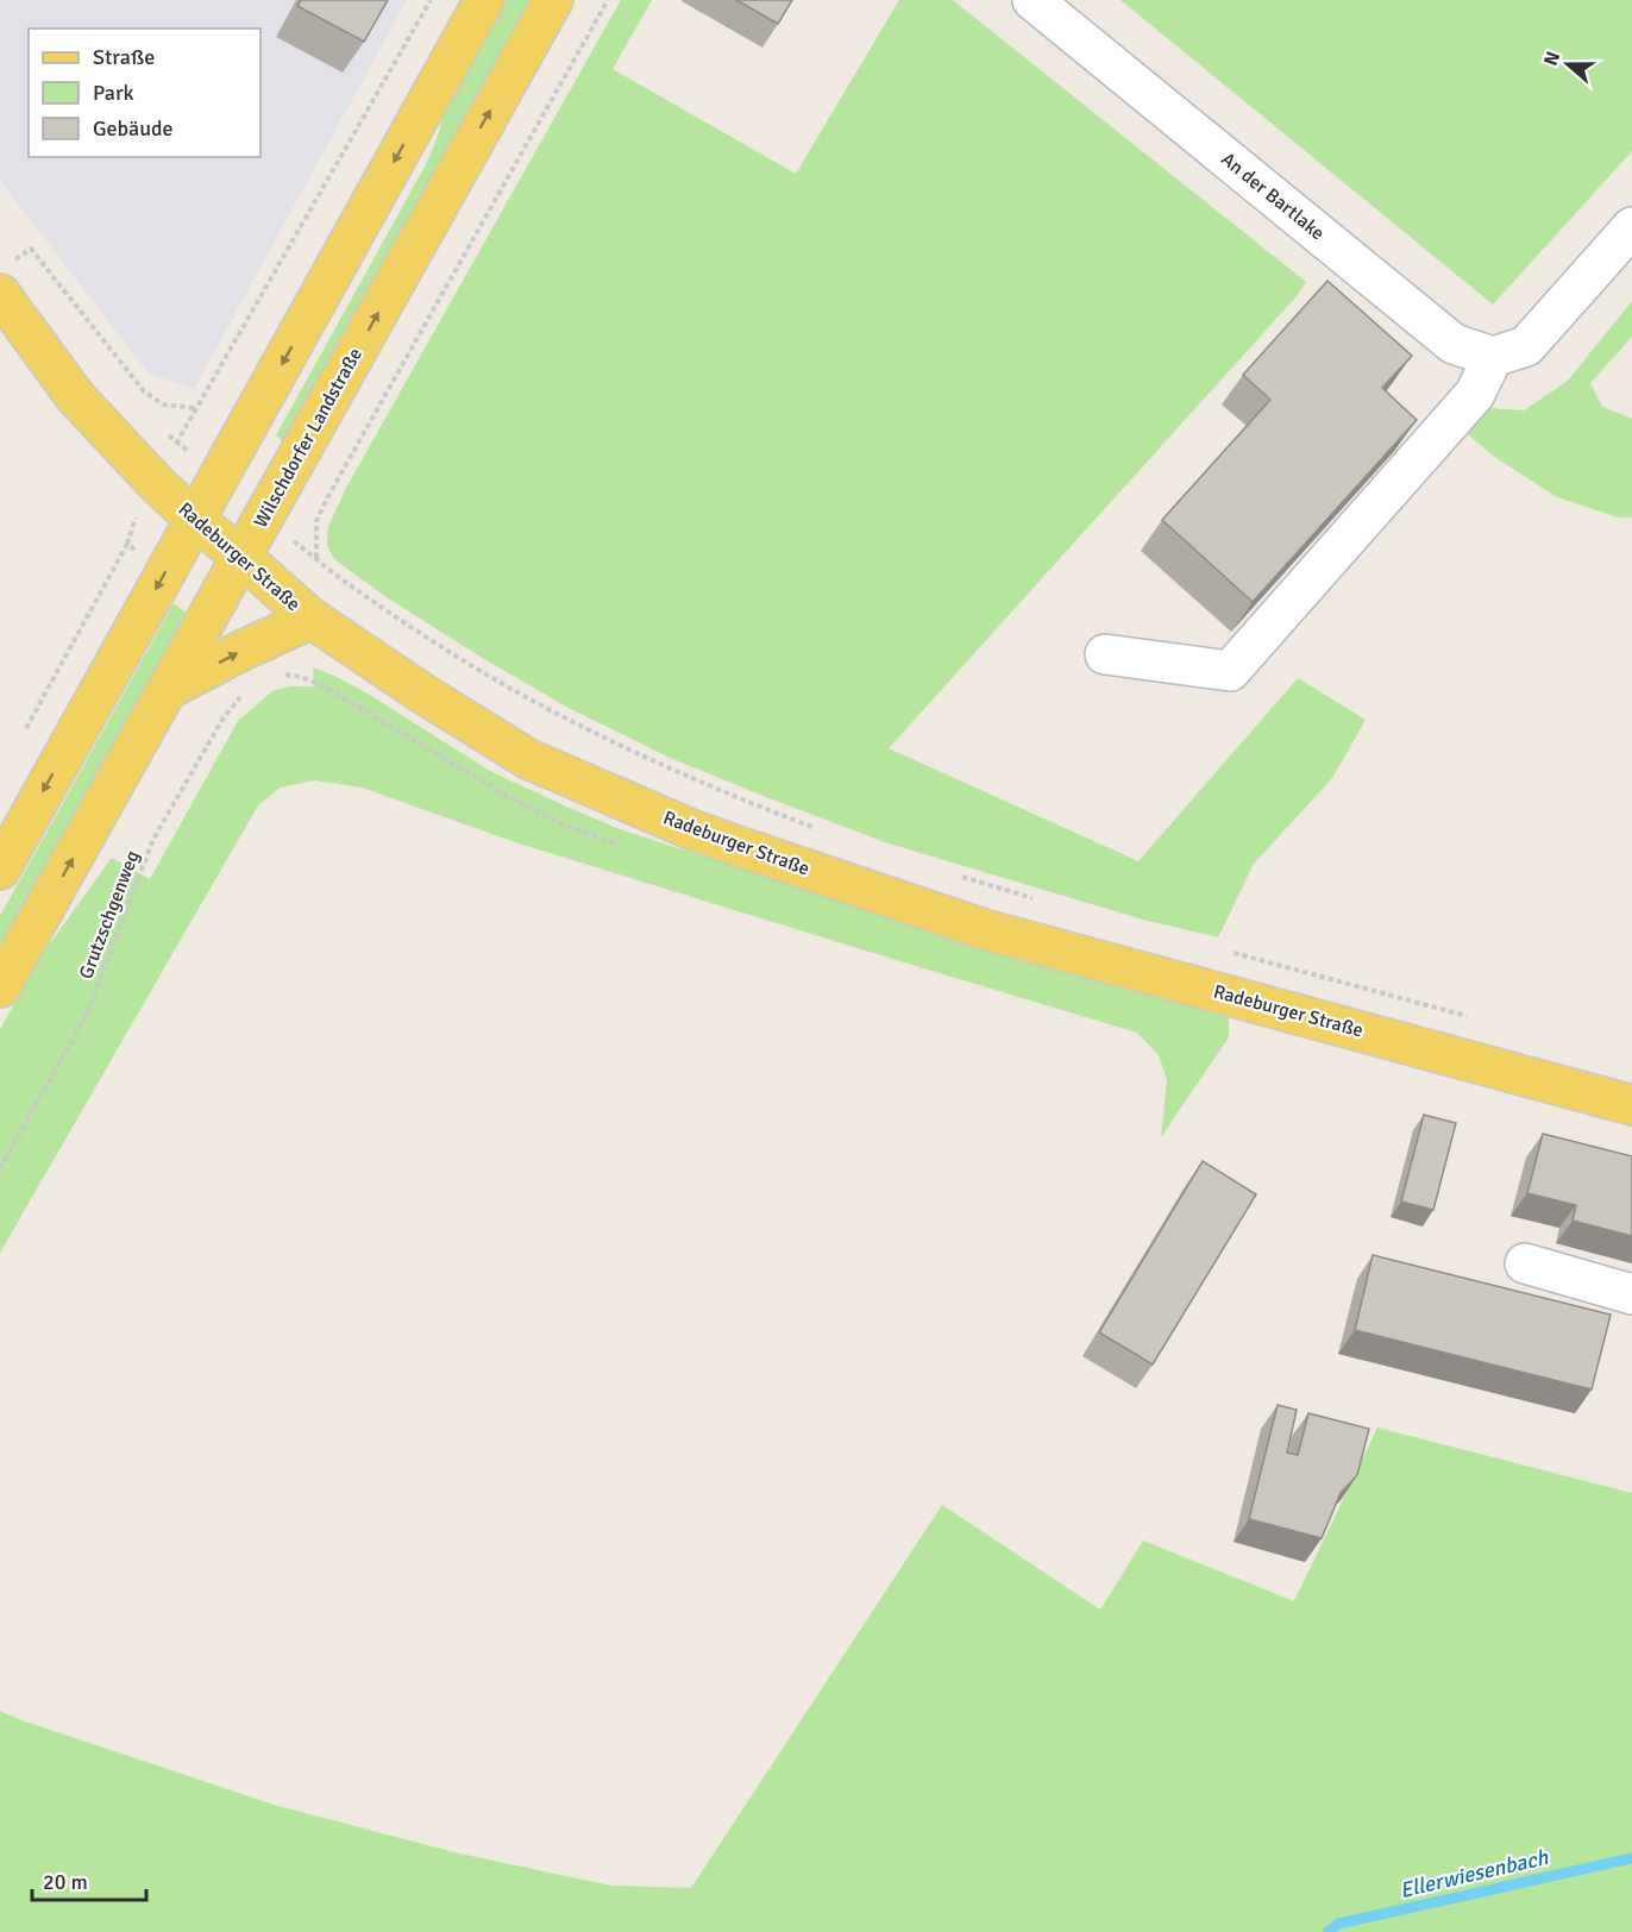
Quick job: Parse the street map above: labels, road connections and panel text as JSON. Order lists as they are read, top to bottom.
{
  "streets": {
    "main road": ["Wilschdorfer Landstraße", "Radeburger Straße"],
    "street": ["An der Bartlake"],
    "path": ["Grutzschgenweg"]
  },
  "crossings": [
    ["Wilschdorfer Landstraße", "Radeburger Straße"]
  ],
  "water": ["Ellerwiesenbach"],
  "legend": ["Straße", "Park", "Gebäude"],
  "scale_bar": "20 m",
  "north": "left"
}
